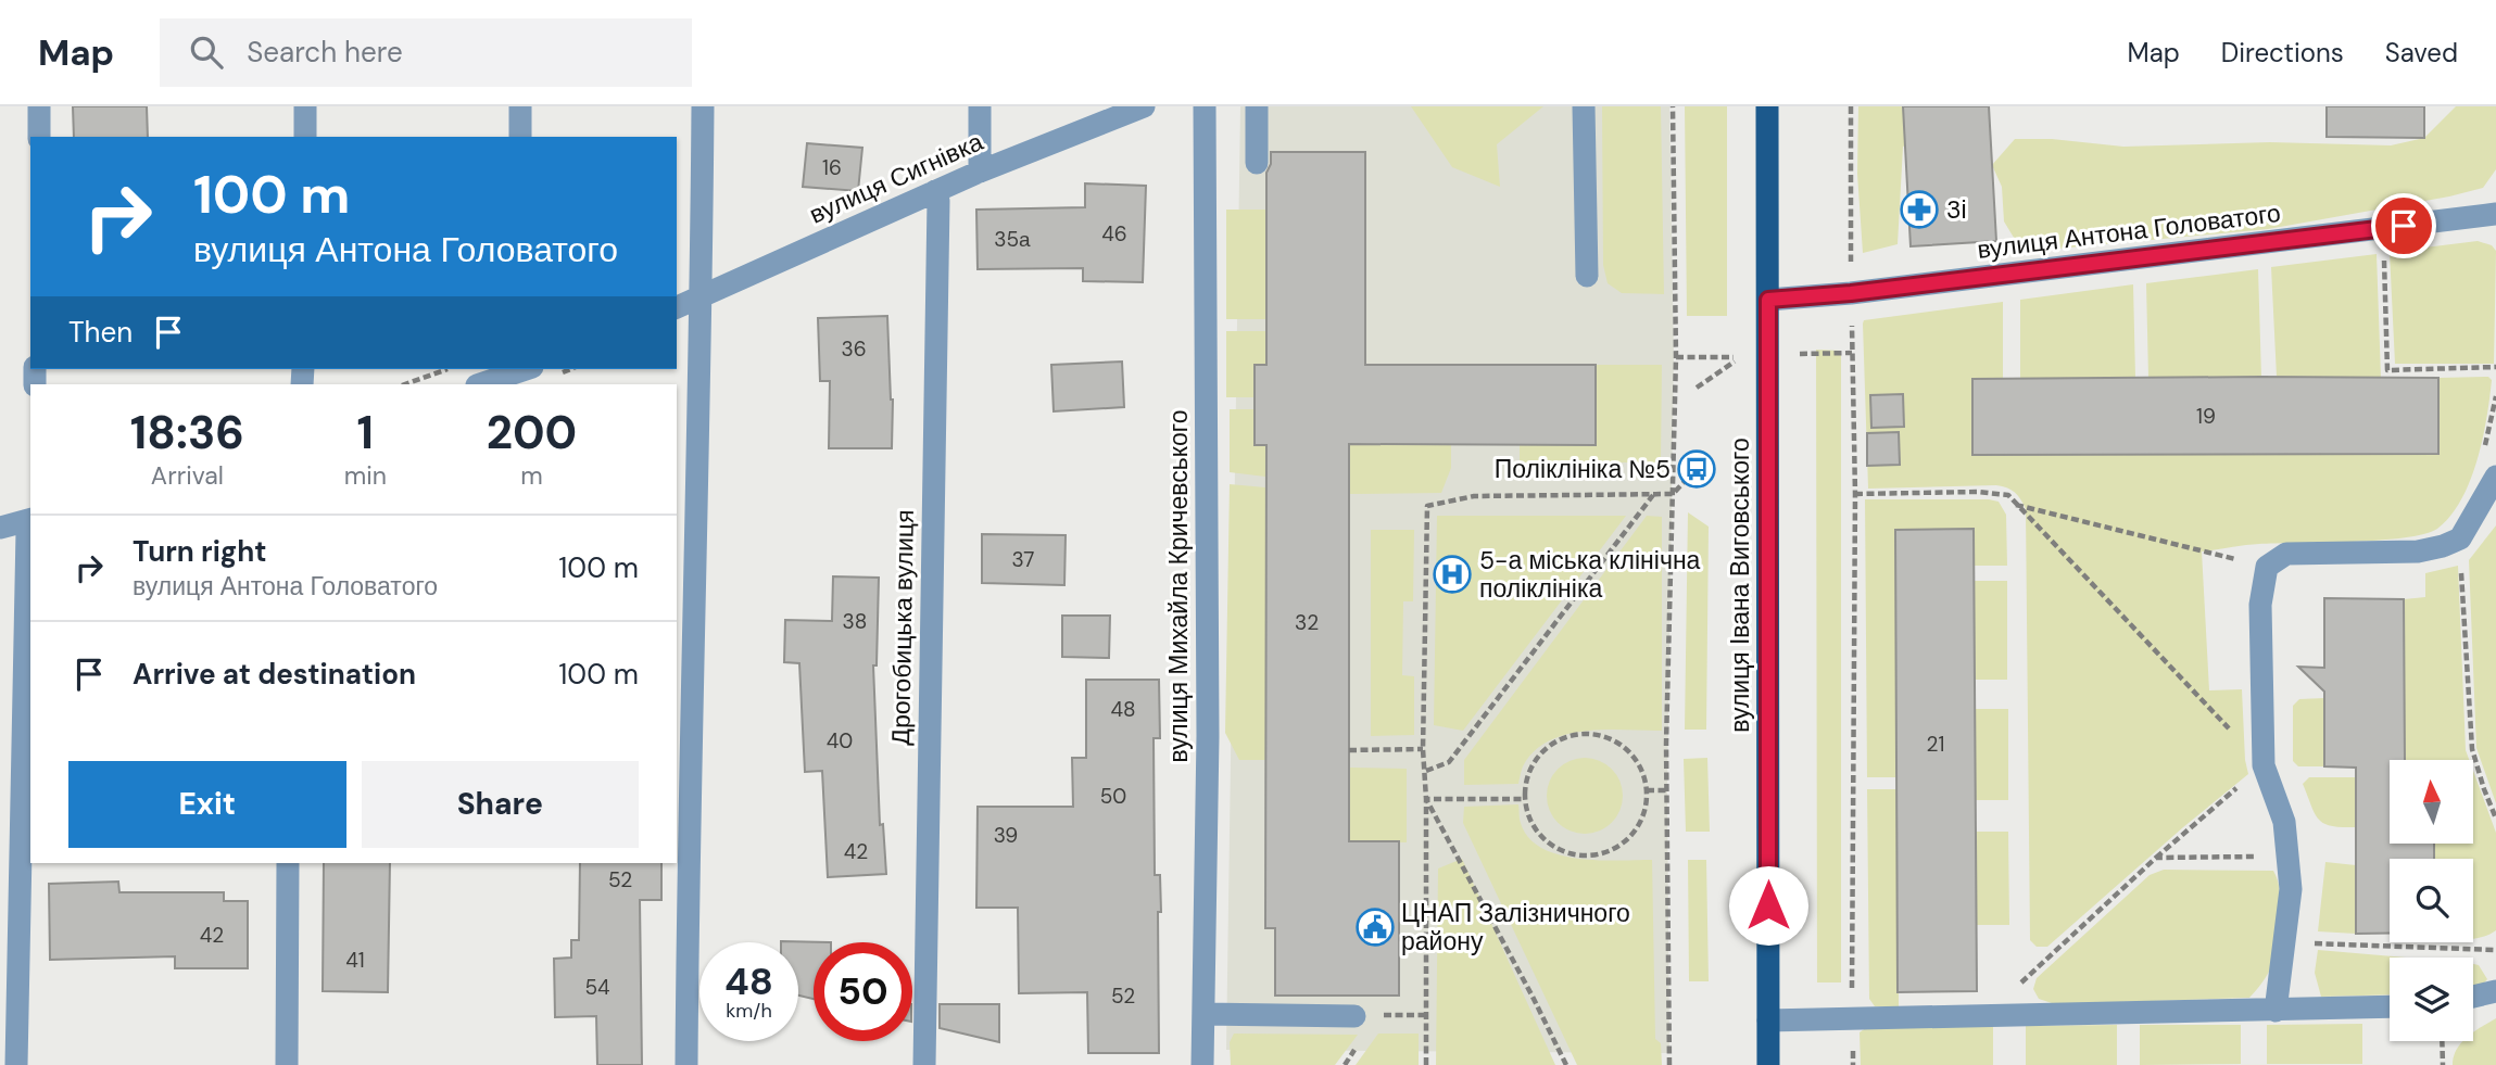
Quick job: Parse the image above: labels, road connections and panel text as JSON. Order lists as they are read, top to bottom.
{
  "streets": {
    "main road": ["вулиця Івана Виговського"],
    "street": [
      "вулиця Сигнівка",
      "вулиця Антона Головатого",
      "вулиця Михайла Кричевського",
      "Дрогобицька вулиця"
    ]
  },
  "crossings": [
    ["вулиця Сигнівка", "Дрогобицька вулиця"],
    ["вулиця Антона Головатого", "вулиця Івана Виговського"]
  ],
  "places": {
    "pharmacy": ["3і"],
    "bus stop": ["Поліклініка №5"],
    "hospital": ["5-а міська клінічна поліклініка"],
    "public building": ["ЦНАП Залізничного району"]
  },
  "house_numbers": [
    "16",
    "46",
    "35а",
    "36",
    "19",
    "37",
    "38",
    "32",
    "48",
    "40",
    "21",
    "50",
    "39",
    "42",
    "52",
    "42",
    "41",
    "54",
    "52"
  ],
  "north": "top",
  "page": {
    "header": "Map",
    "search": "Search here",
    "nav": ["Map", "Directions", "Saved"],
    "turn": ["100 m", "вулиця Антона Головатого"],
    "then": "Then",
    "eta": [
      "18:36",
      "Arrival",
      "1",
      "min",
      "200",
      "m"
    ],
    "list": [
      {
        "name": "Turn right",
        "note": "вулиця Антона Головатого",
        "value": "100 m"
      },
      {
        "name": "Arrive at destination",
        "value": "100 m"
      }
    ],
    "buttons": ["Exit", "Share"],
    "speed": "48 km/h",
    "limit": "50"
  }
}
